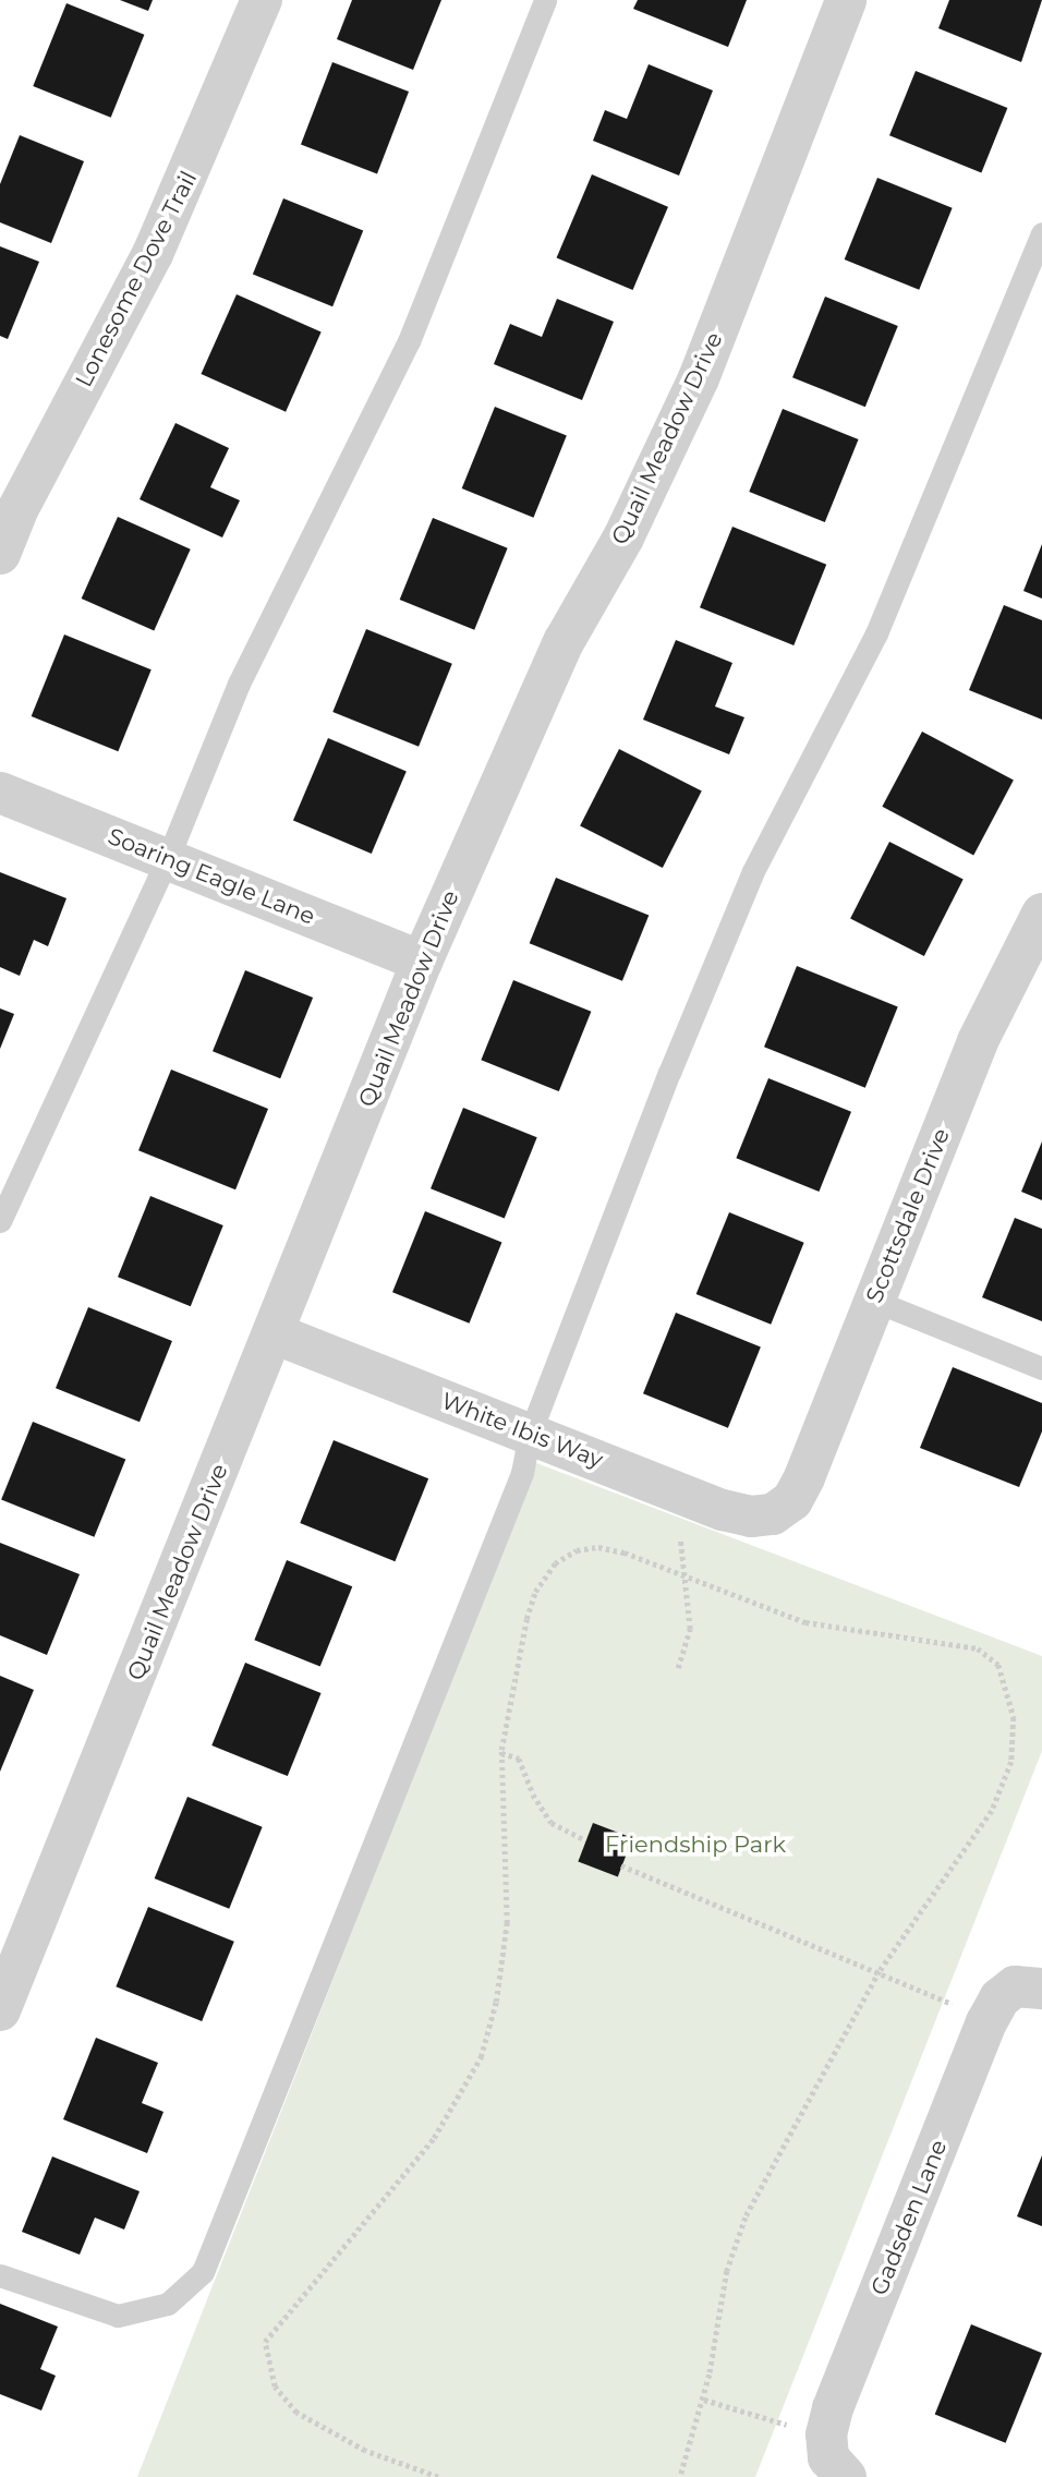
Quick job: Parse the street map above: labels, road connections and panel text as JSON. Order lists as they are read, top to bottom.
{
  "streets": {
    "street": [
      "Lonesome Dove Trail",
      "Quail Meadow Drive",
      "Soaring Eagle Lane",
      "Scottsdale Drive",
      "White Ibis Way",
      "Gadsden Lane"
    ]
  },
  "crossings": [
    ["Quail Meadow Drive", "Soaring Eagle Lane"],
    ["Quail Meadow Drive", "White Ibis Way"],
    ["Scottsdale Drive", "White Ibis Way"]
  ],
  "parks": ["Friendship Park"]
}
